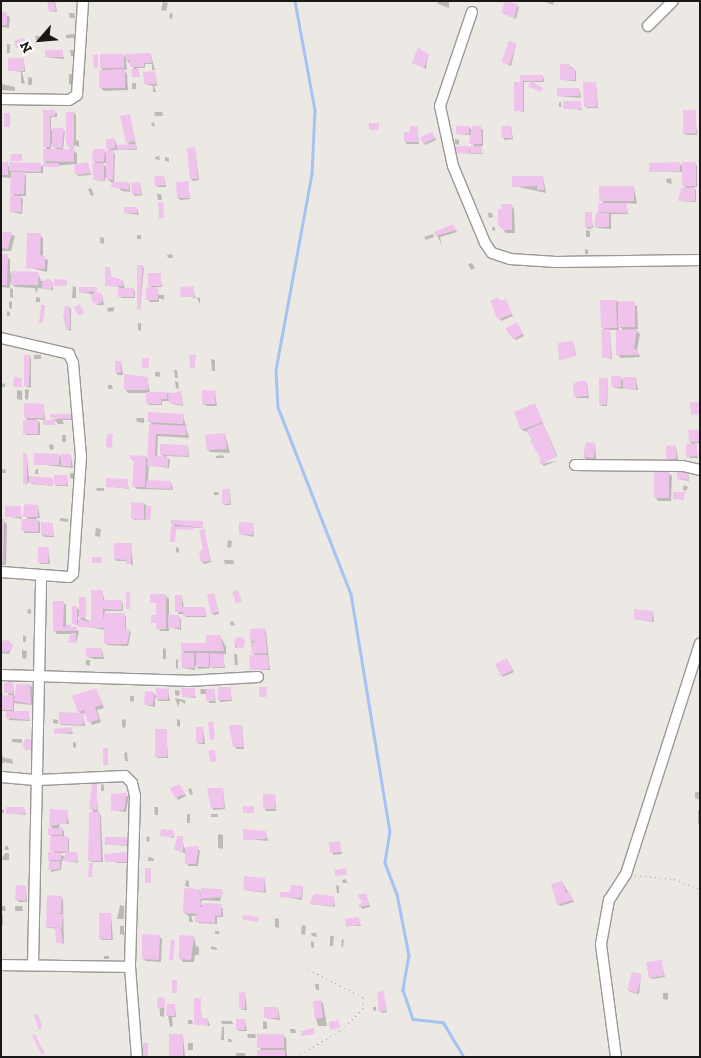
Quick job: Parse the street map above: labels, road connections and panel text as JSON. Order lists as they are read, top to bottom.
{
  "north": "bottom left"
}
